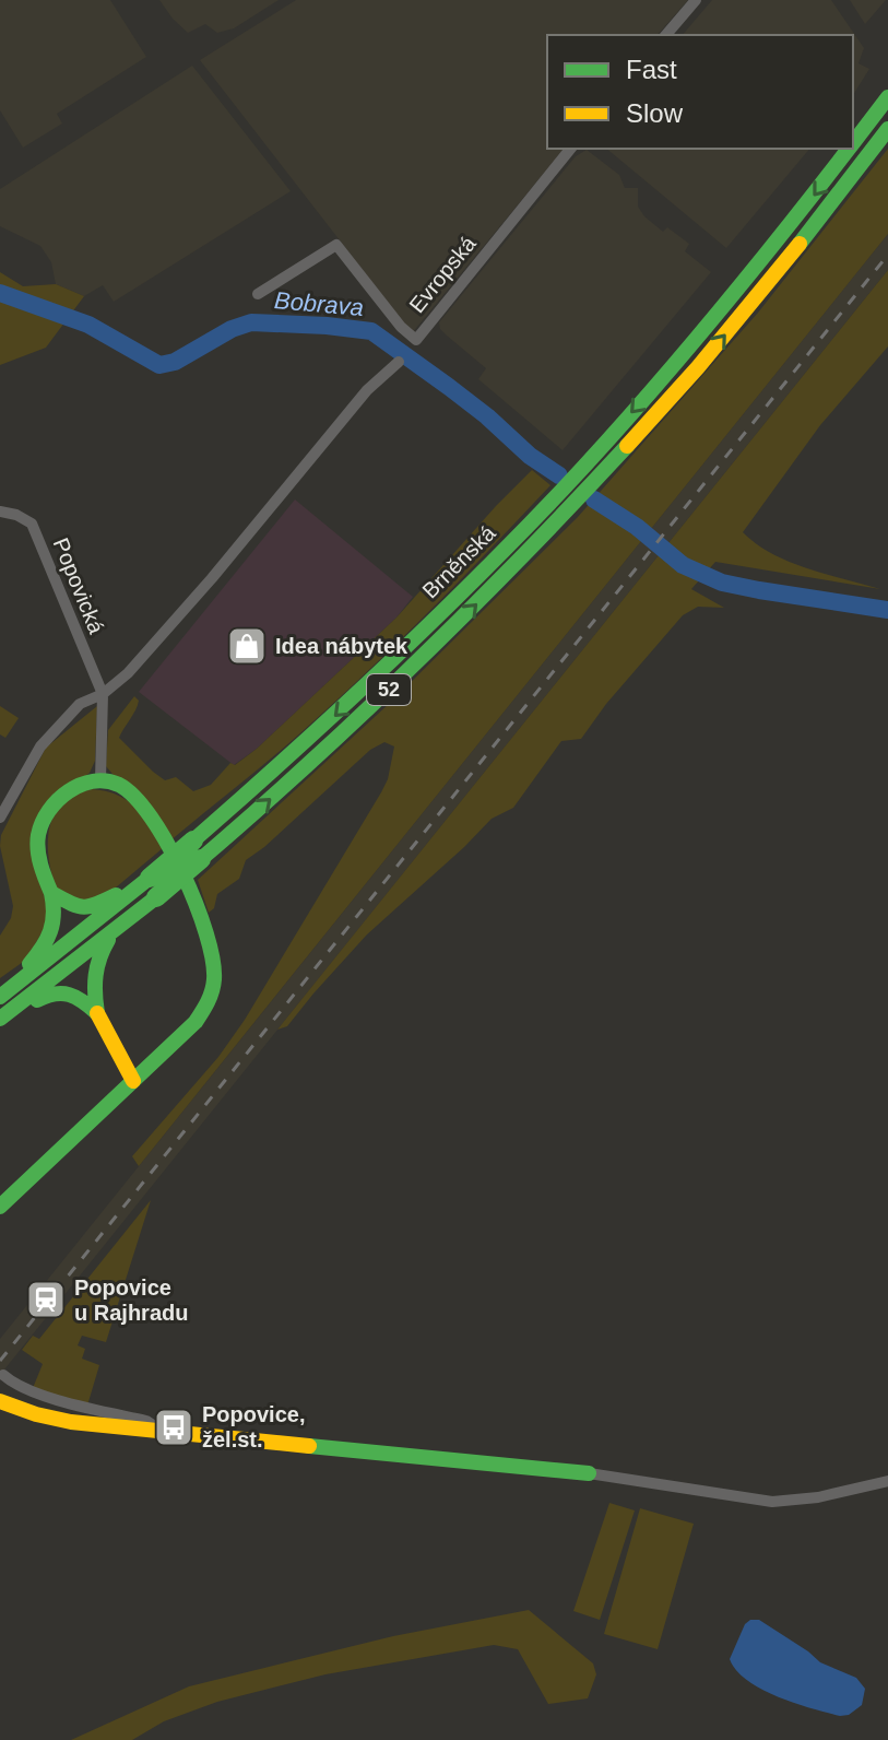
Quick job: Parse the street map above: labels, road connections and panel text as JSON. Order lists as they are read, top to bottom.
{
  "streets": {
    "main road": ["Brněnská", "52"],
    "street": ["Evropská", "Popovická"]
  },
  "water": ["Bobrava"],
  "places": {
    "shop": ["Idea nábytek"],
    "station": ["Popovice u Rajhradu"],
    "bus stop": ["Popovice, žel.st."]
  },
  "legend": ["Fast", "Slow"]
}
